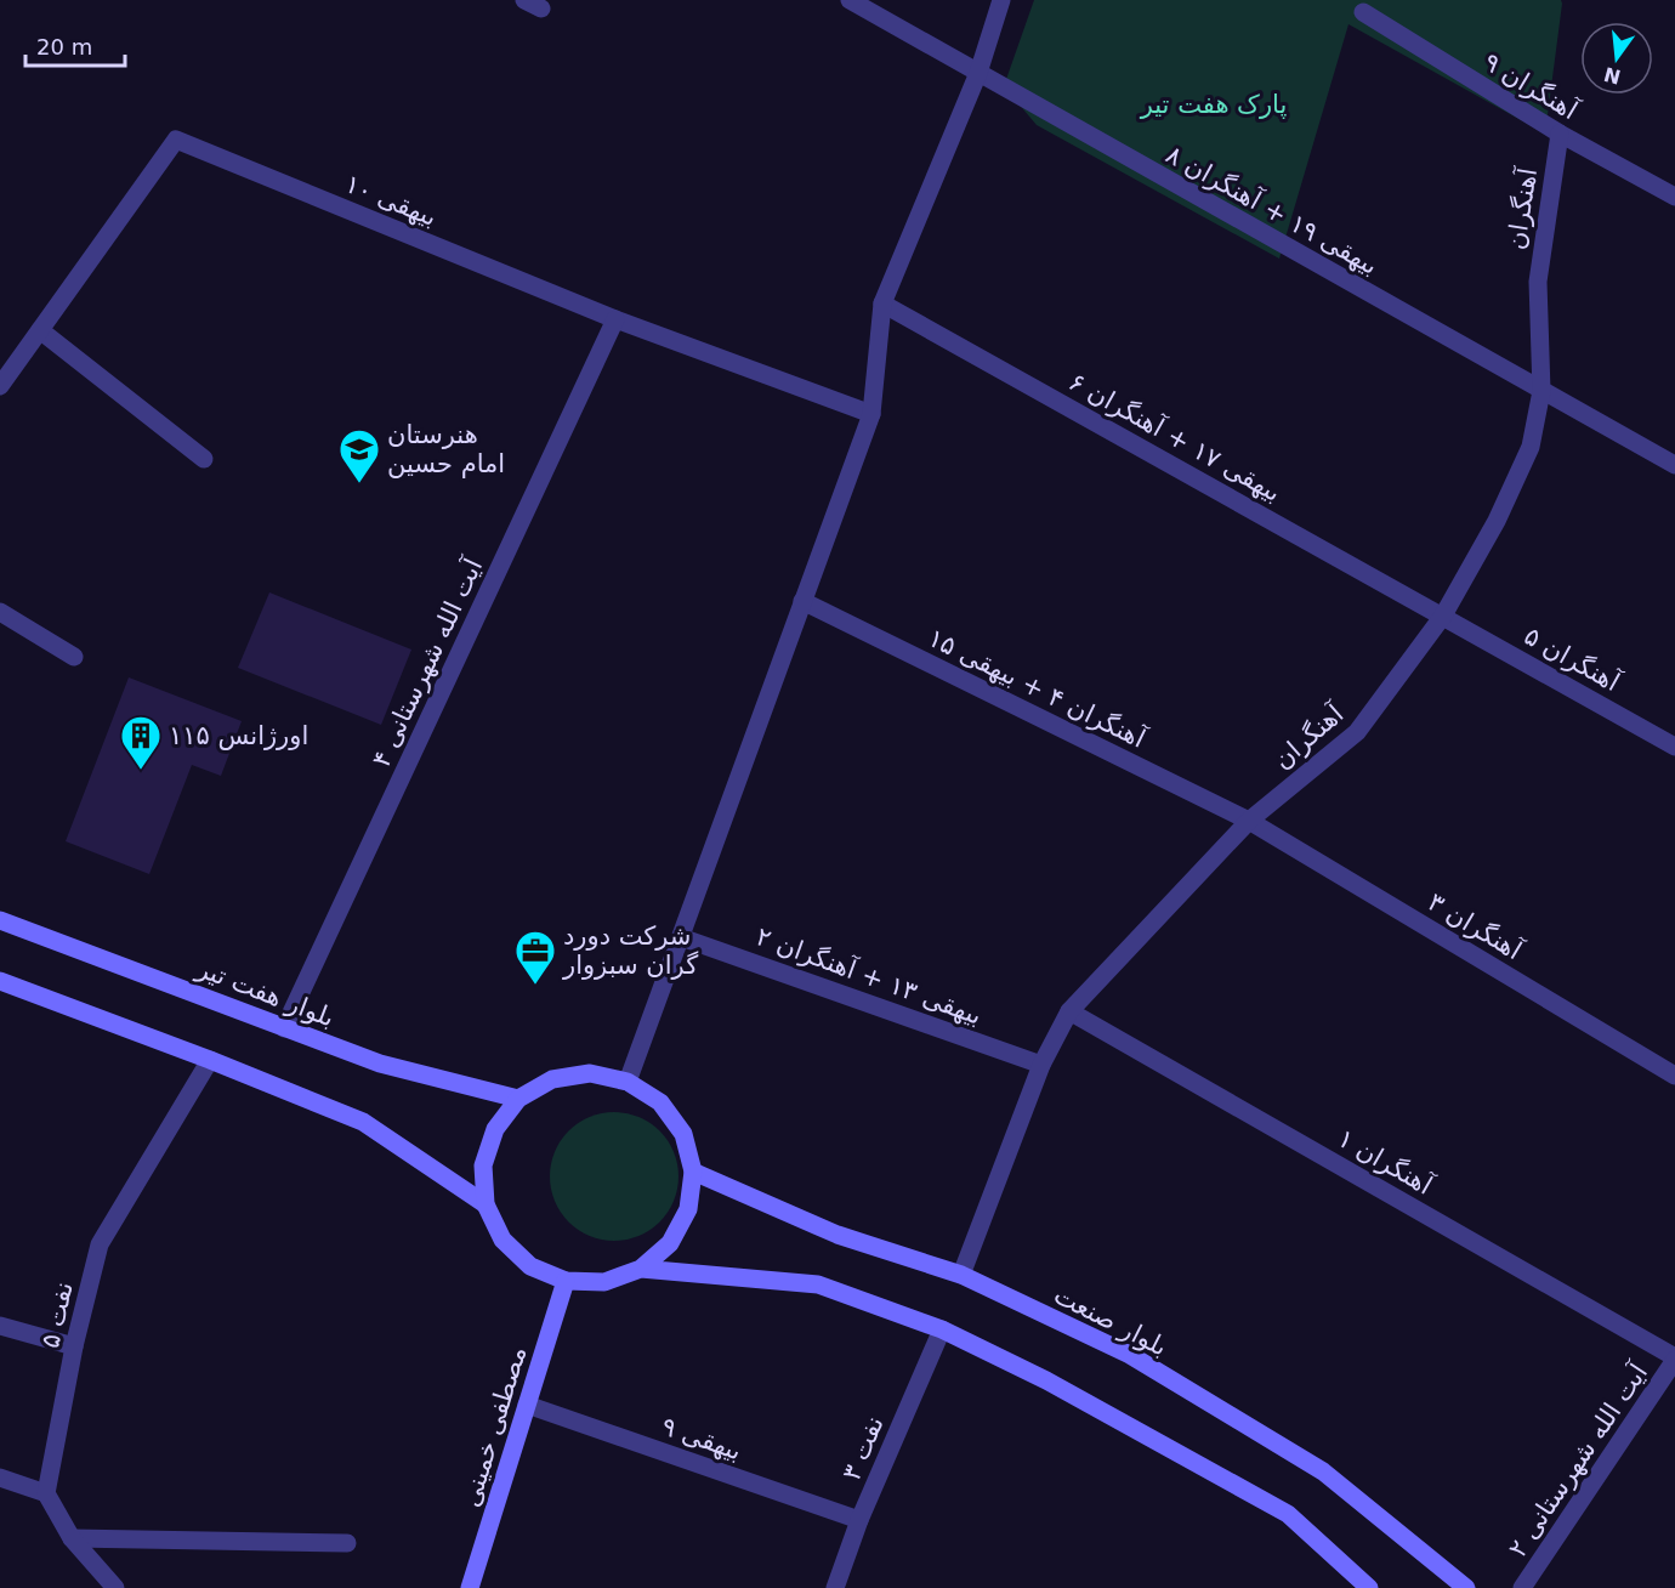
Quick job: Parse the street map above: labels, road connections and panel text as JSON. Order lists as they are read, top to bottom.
{
  "streets": {
    "main road": ["بلوار هفت تیر", "بلوار صنعت", "مصطفی خمینی"],
    "street": [
      "آهنگران ۹",
      "بیهقی ۱۰",
      "آهنگران",
      "بیهقی ۱۹ + آهنگران ۸",
      "بیهقی ۱۷ + آهنگران ۶",
      "آهنگران ۵",
      "آیت الله شهرستانی ۴",
      "آهنگران ۴ + بیهقی ۱۵",
      "آهنگران ۳",
      "بیهقی ۱۳ + آهنگران ۲",
      "آهنگران ۱",
      "نفت ۵",
      "بیهقی ۹",
      "نفت ۳",
      "آیت الله شهرستانی ۲"
    ]
  },
  "crossings": [
    ["آهنگران ۹", "آهنگران"],
    ["بیهقی ۱۰", "آیت الله شهرستانی ۴"],
    ["آهنگران", "بیهقی ۱۹ + آهنگران ۸"],
    ["آهنگران", "بیهقی ۱۷ + آهنگران ۶"],
    ["آهنگران", "آهنگران ۵"],
    ["آهنگران", "آهنگران ۴ + بیهقی ۱۵"],
    ["آهنگران", "آهنگران ۳"],
    ["آهنگران", "بیهقی ۱۳ + آهنگران ۲"],
    ["آهنگران", "آهنگران ۱"],
    ["آهنگران", "بلوار صنعت"],
    ["بیهقی ۱۷ + آهنگران ۶", "آهنگران ۵"],
    ["آیت الله شهرستانی ۴", "بلوار هفت تیر"],
    ["آهنگران ۴ + بیهقی ۱۵", "آهنگران ۳"],
    ["بلوار هفت تیر", "بلوار صنعت"],
    ["بلوار هفت تیر", "مصطفی خمینی"],
    ["آهنگران ۱", "آیت الله شهرستانی ۲"],
    ["بلوار صنعت", "مصطفی خمینی"],
    ["مصطفی خمینی", "بیهقی ۹"],
    ["بیهقی ۹", "نفت ۳"]
  ],
  "parks": ["پارک هفت تیر"],
  "places": {
    "school or university": ["هنرستان امام حسین"],
    "building": ["اورژانس ۱۱۵"],
    "office": ["شرکت دورد گران سبزوار"]
  },
  "scale_bar": "20 m",
  "north": "bottom"
}
